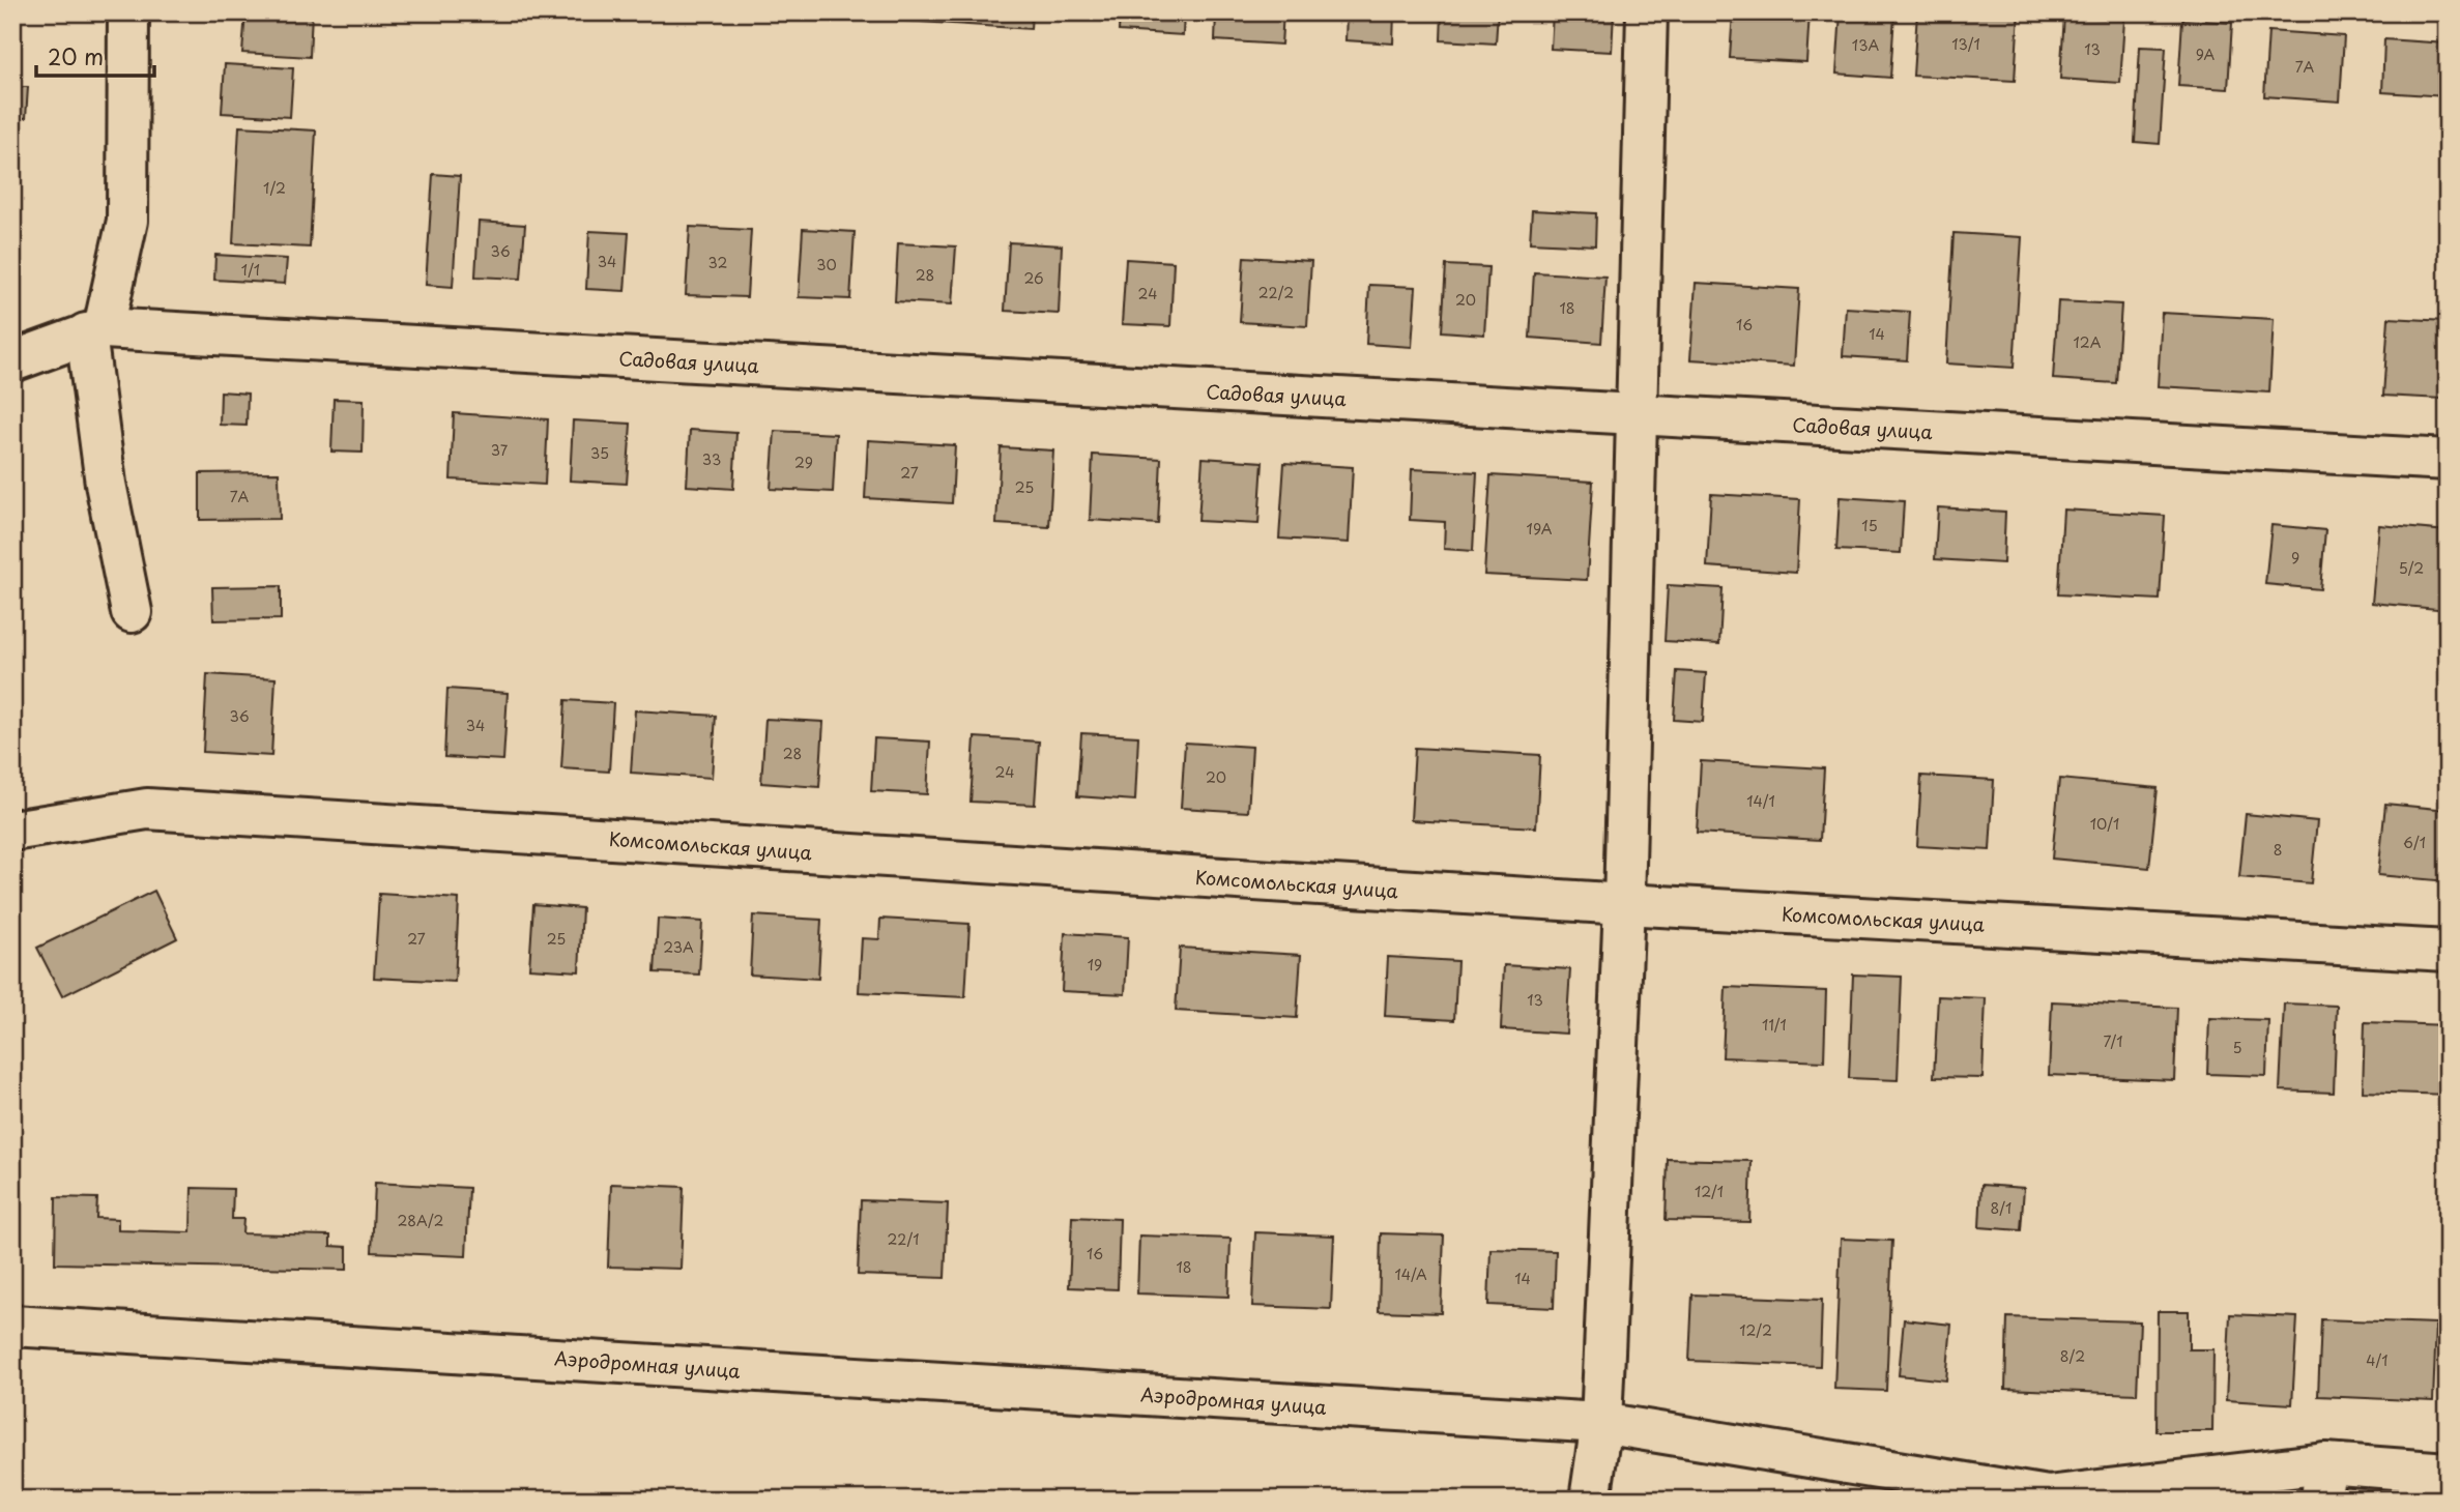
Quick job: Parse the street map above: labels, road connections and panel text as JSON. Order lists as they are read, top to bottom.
{
  "streets": {
    "street": ["Садовая улица", "Комсомольская улица", "Аэродромная улица"]
  },
  "house_numbers": [
    "13/1",
    "13А",
    "13",
    "9А",
    "7А",
    "1/2",
    "36",
    "34",
    "32",
    "30",
    "1/1",
    "28",
    "26",
    "22/2",
    "24",
    "20",
    "18",
    "16",
    "14",
    "12А",
    "37",
    "35",
    "33",
    "29",
    "27",
    "25",
    "7А",
    "15",
    "19А",
    "9",
    "5/2",
    "36",
    "34",
    "28",
    "24",
    "20",
    "14/1",
    "10/1",
    "6/1",
    "8",
    "27",
    "25",
    "23А",
    "19",
    "13",
    "11/1",
    "7/1",
    "5",
    "12/1",
    "8/1",
    "28А/2",
    "22/1",
    "16",
    "18",
    "14/А",
    "14",
    "12/2",
    "8/2",
    "4/1"
  ],
  "scale_bar": "20 m"
}
